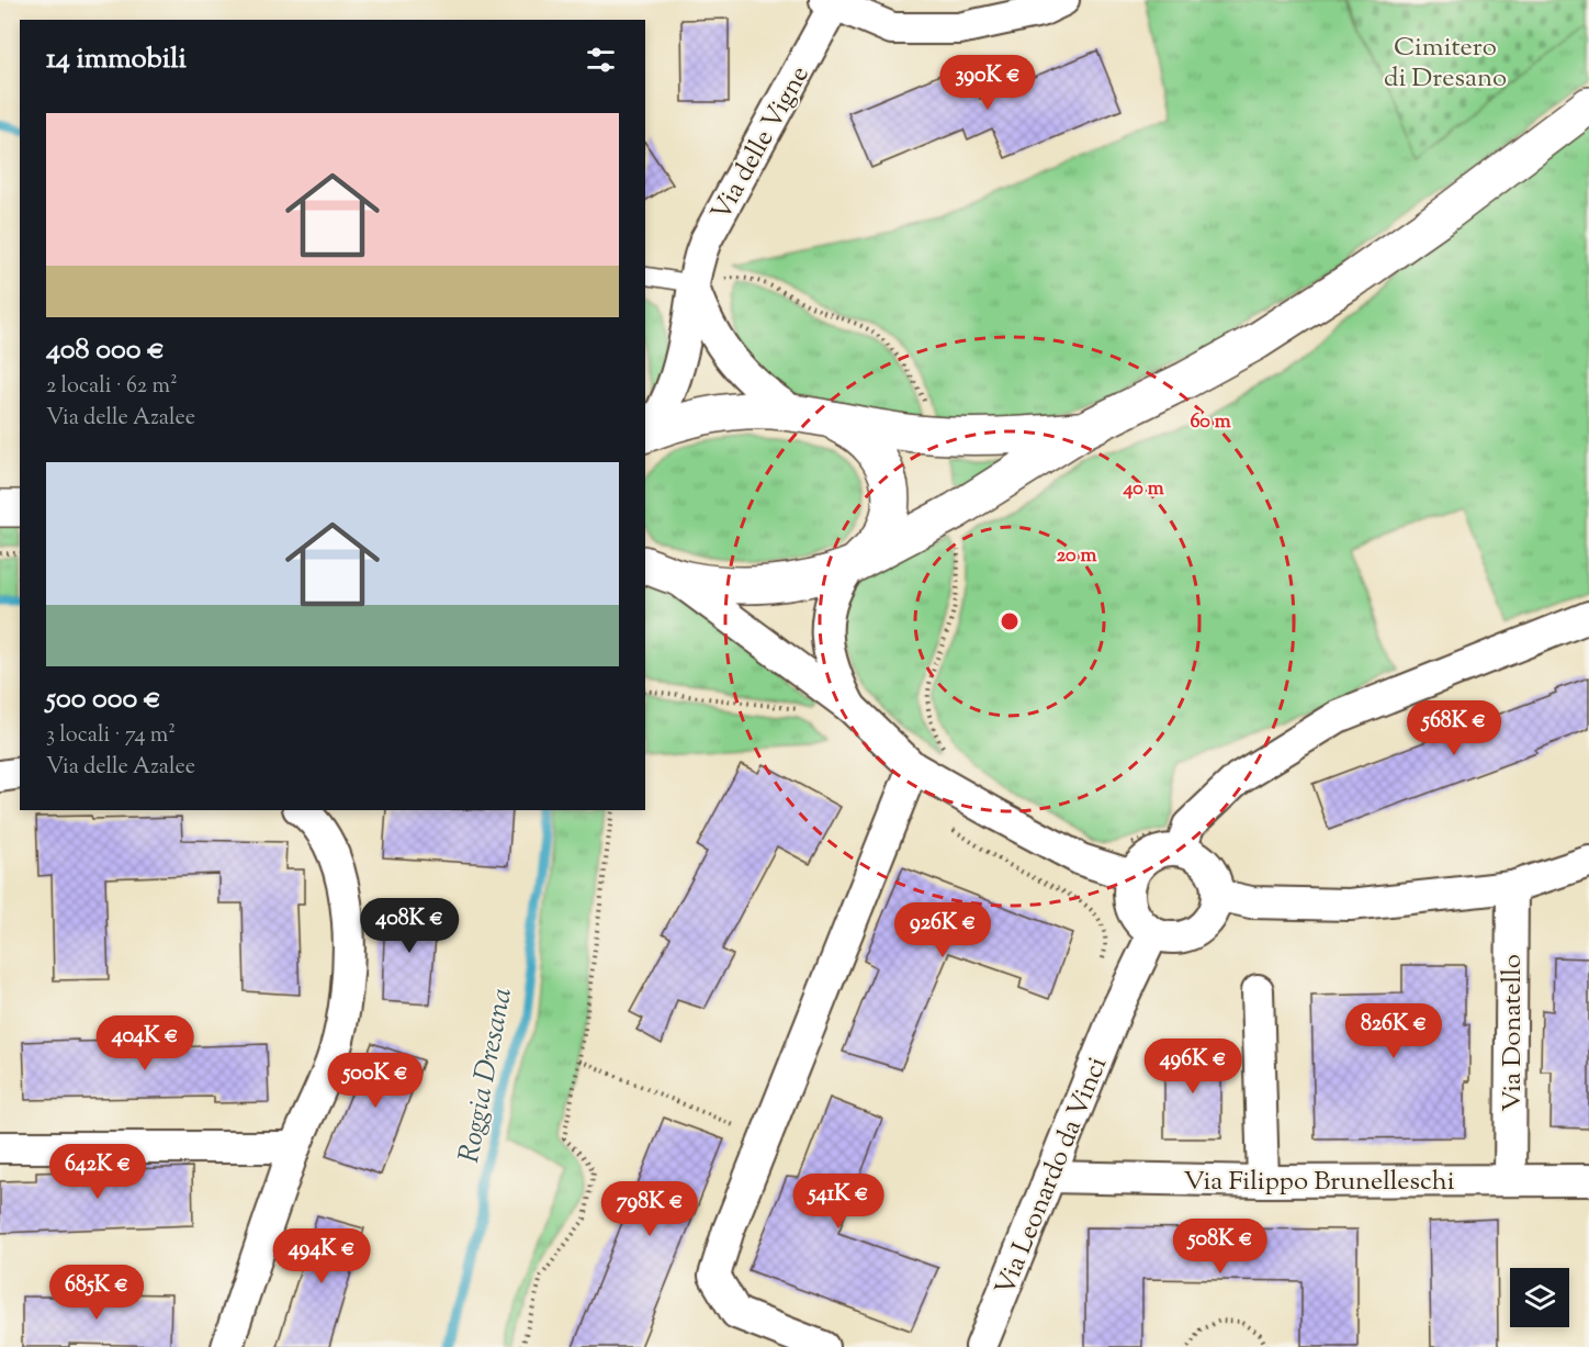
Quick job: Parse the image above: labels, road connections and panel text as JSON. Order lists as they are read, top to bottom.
{
  "streets": {
    "street": [
      "Via delle Vigne",
      "Via Donatello",
      "Via Leonardo da Vinci",
      "Via Filippo Brunelleschi"
    ]
  },
  "crossings": [
    ["Via Donatello", "Via Filippo Brunelleschi"],
    ["Via Leonardo da Vinci", "Via Filippo Brunelleschi"]
  ],
  "water": ["Roggia Dresana"],
  "parks": ["Cimitero di Dresano"],
  "page": {
    "heading": "14 immobili",
    "price": [
      "390K €",
      "568K €",
      "408K €",
      "926K €",
      "826K €",
      "404K €",
      "496K €",
      "500K €",
      "642K €",
      "541K €",
      "798K €",
      "508K €",
      "494K €",
      "685K €"
    ],
    "list": [
      {
        "name": "408 000 €",
        "note": "2 locali · 62 m² · Via delle Azalee"
      },
      {
        "name": "500 000 €",
        "note": "3 locali · 74 m² · Via delle Azalee"
      }
    ]
  },
  "rings": ["60 m", "40 m", "20 m"]
}
